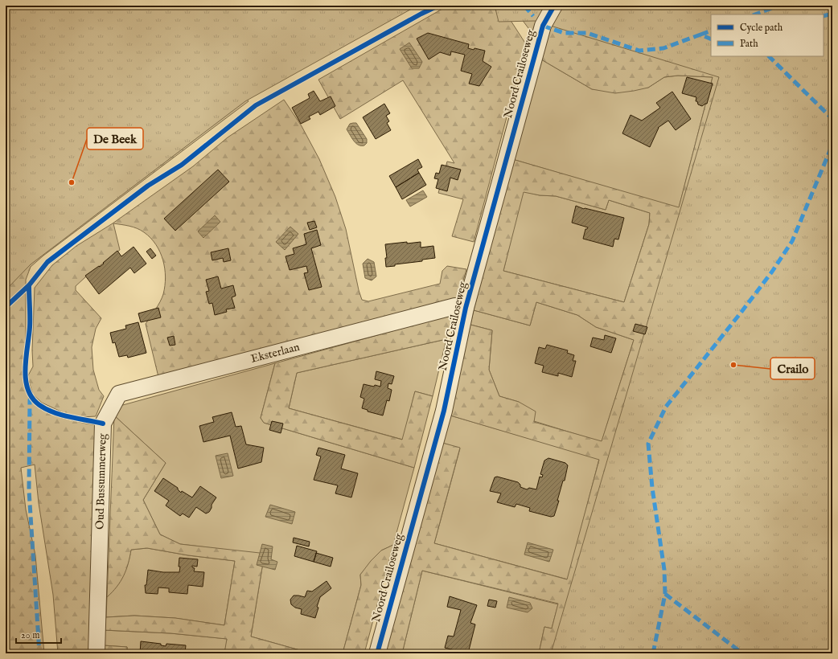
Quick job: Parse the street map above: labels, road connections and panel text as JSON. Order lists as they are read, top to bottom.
{
  "streets": {
    "street": ["Noord Crailoseweg", "Eksterlaan", "Oud Bussummerweg"]
  },
  "crossings": [
    ["Noord Crailoseweg", "Eksterlaan"],
    ["Eksterlaan", "Oud Bussummerweg"]
  ],
  "places": ["De Beek", "Crailo"],
  "legend": ["Cycle path", "Path"],
  "scale_bar": "20 m"
}
